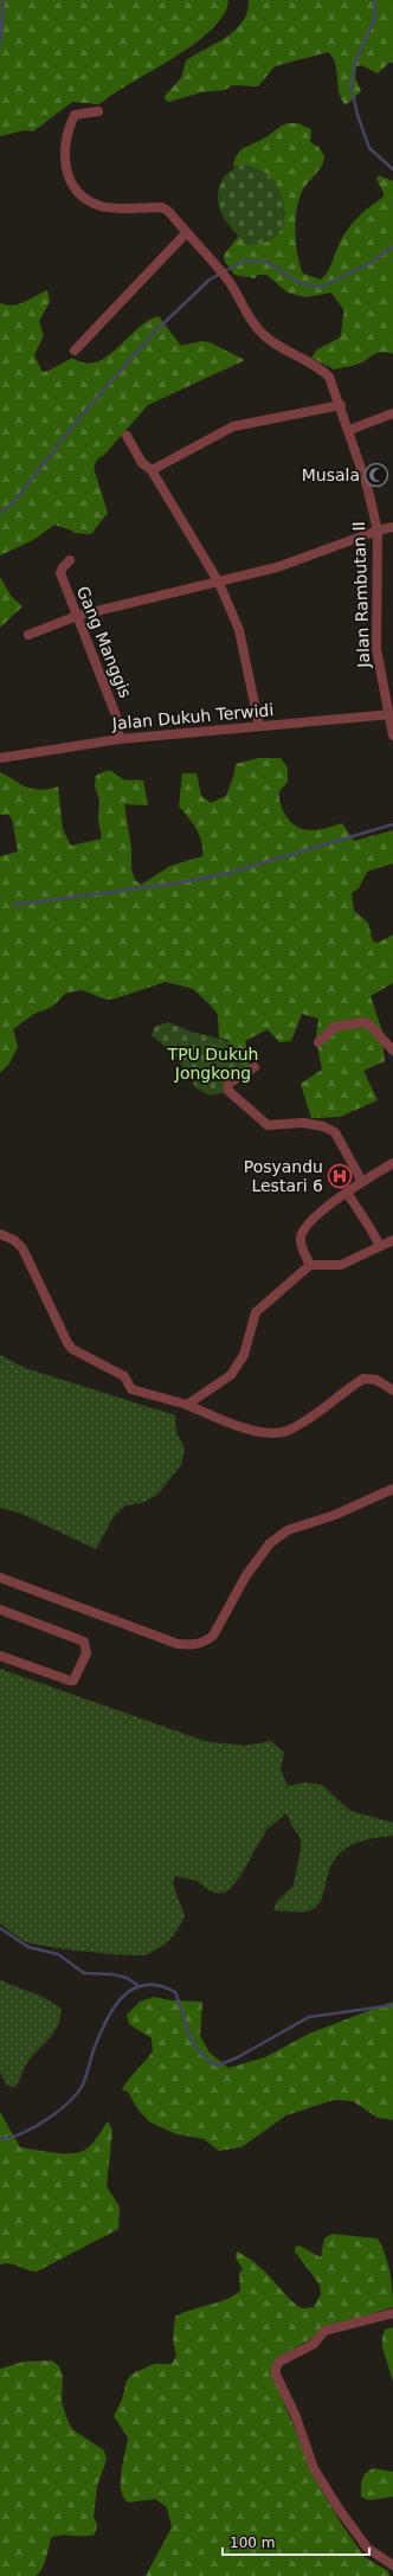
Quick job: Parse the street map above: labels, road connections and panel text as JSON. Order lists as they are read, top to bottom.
{
  "streets": {
    "street": ["Jalan Rambutan II", "Gang Manggis", "Jalan Dukuh Terwidi"]
  },
  "crossings": [
    ["Jalan Rambutan II", "Jalan Dukuh Terwidi"],
    ["Gang Manggis", "Jalan Dukuh Terwidi"]
  ],
  "parks": ["TPU Dukuh Jongkong"],
  "places": {
    "mosque": ["Musala"],
    "hospital": ["Posyandu Lestari 6"]
  },
  "scale_bar": "100 m"
}
